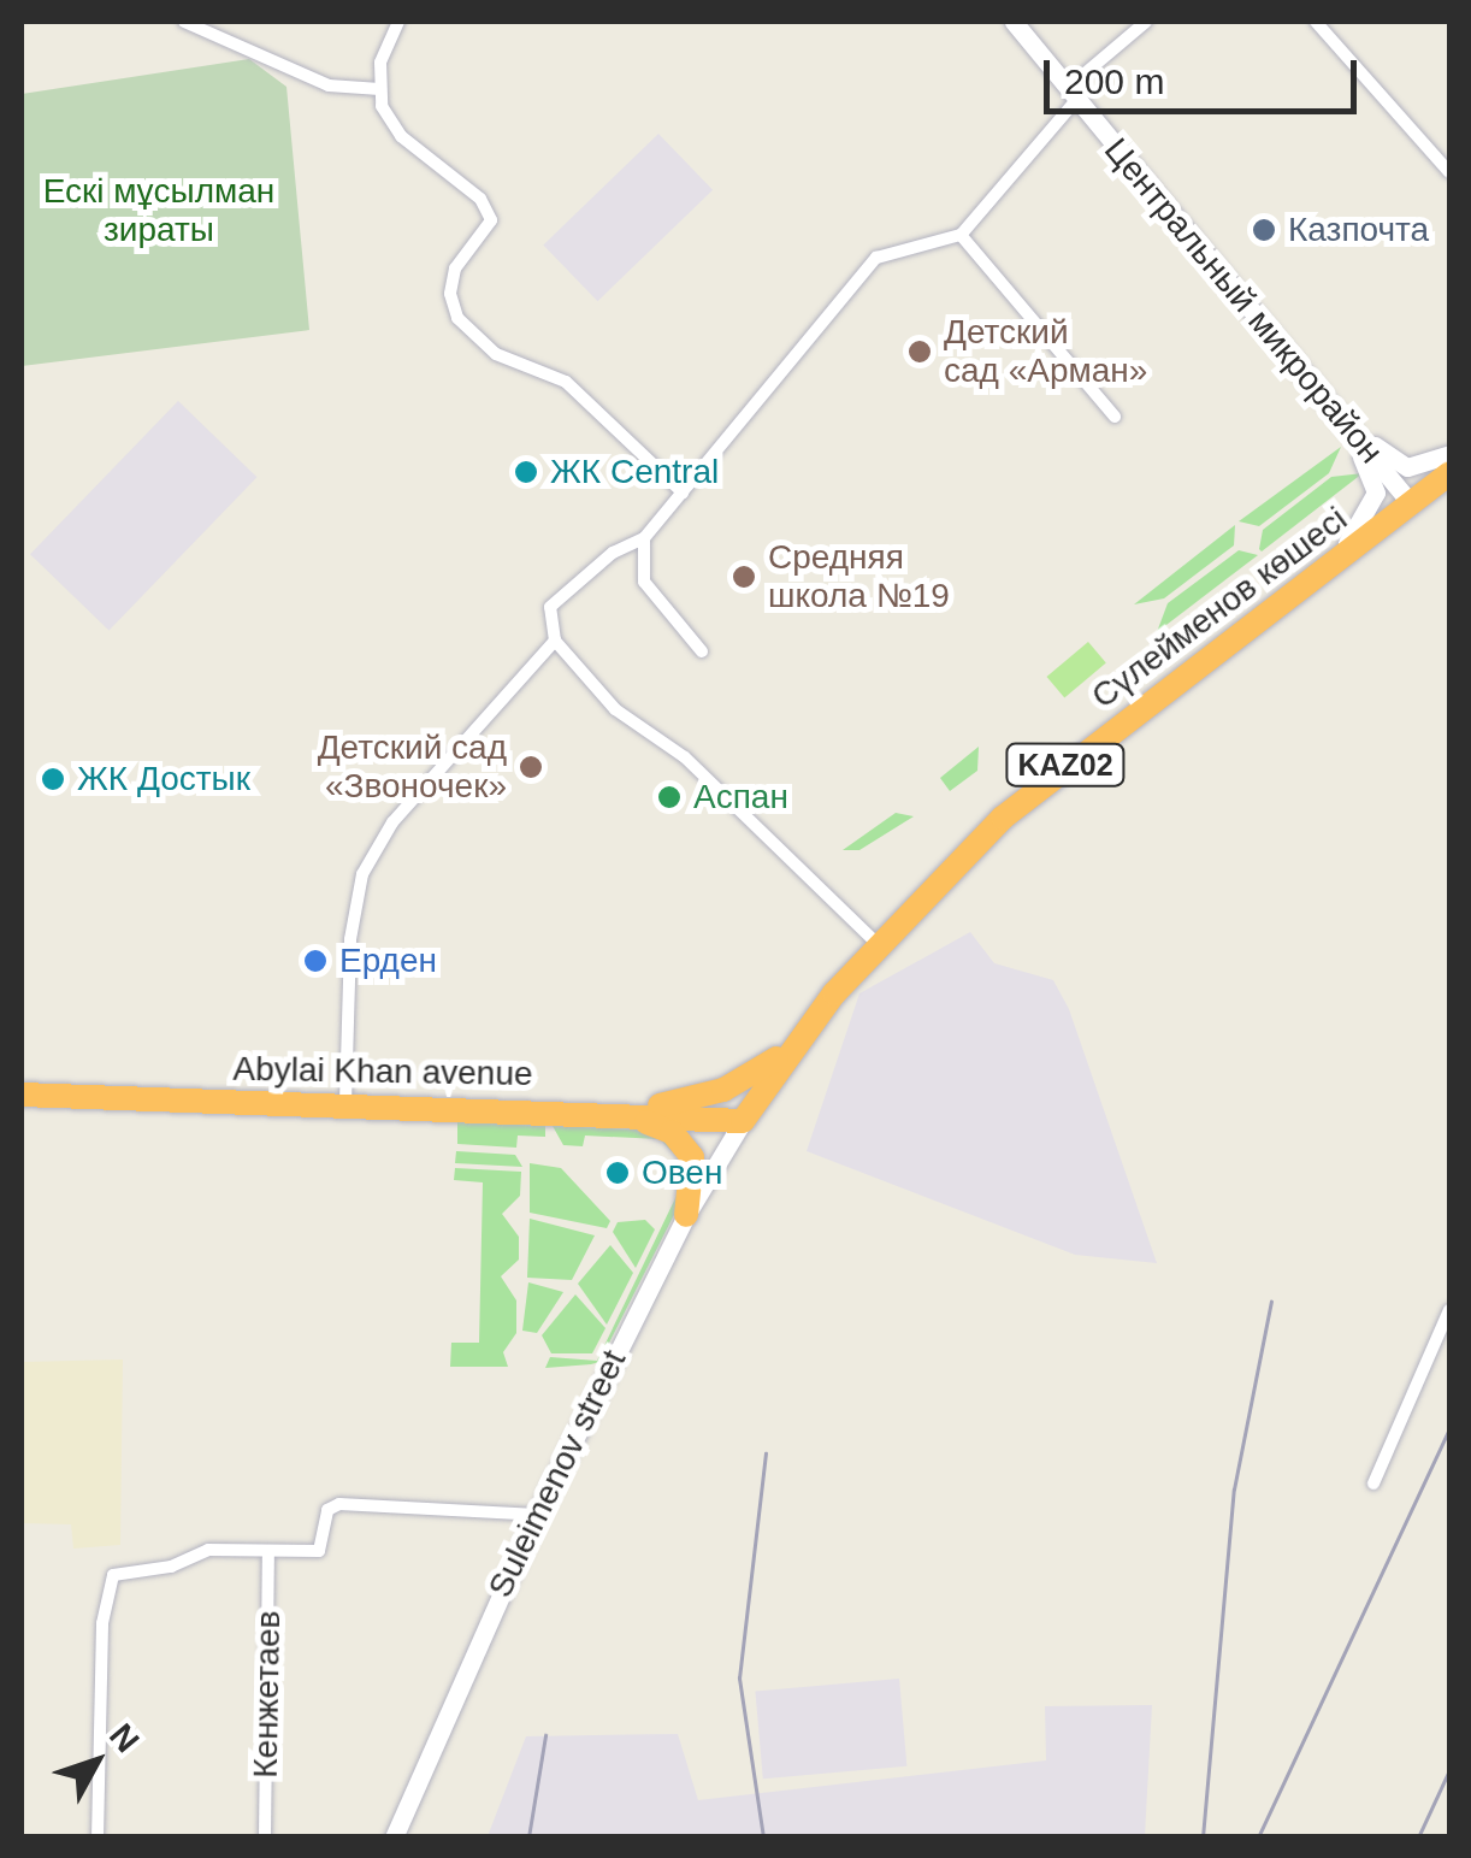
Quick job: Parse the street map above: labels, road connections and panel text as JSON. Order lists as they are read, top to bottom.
{
  "streets": {
    "highway": ["Сүлейменов көшесі", "KАZ02", "Abylai Khan avenue"],
    "main road": ["Центральный микрорайон", "Suleimenov street"],
    "street": ["Кенжетаев"]
  },
  "crossings": [
    ["Центральный микрорайон", "Сүлейменов көшесі"],
    ["Сүлейменов көшесі", "KАZ02"],
    ["Сүлейменов көшесі", "Abylai Khan avenue"],
    ["Сүлейменов көшесі", "Suleimenov street"],
    ["KАZ02", "Abylai Khan avenue"],
    ["Abylai Khan avenue", "Suleimenov street"]
  ],
  "parks": ["Ескі мұсылман зираты"],
  "places": [
    "Казпочта",
    "Детский сад «Арман»",
    "ЖК Central",
    "Средняя школа №19",
    "Детский сад «Звоночек»",
    "ЖК Достык",
    "Аспан",
    "Ерден",
    "Овен"
  ],
  "scale_bar": "200 m",
  "north": "top right"
}
